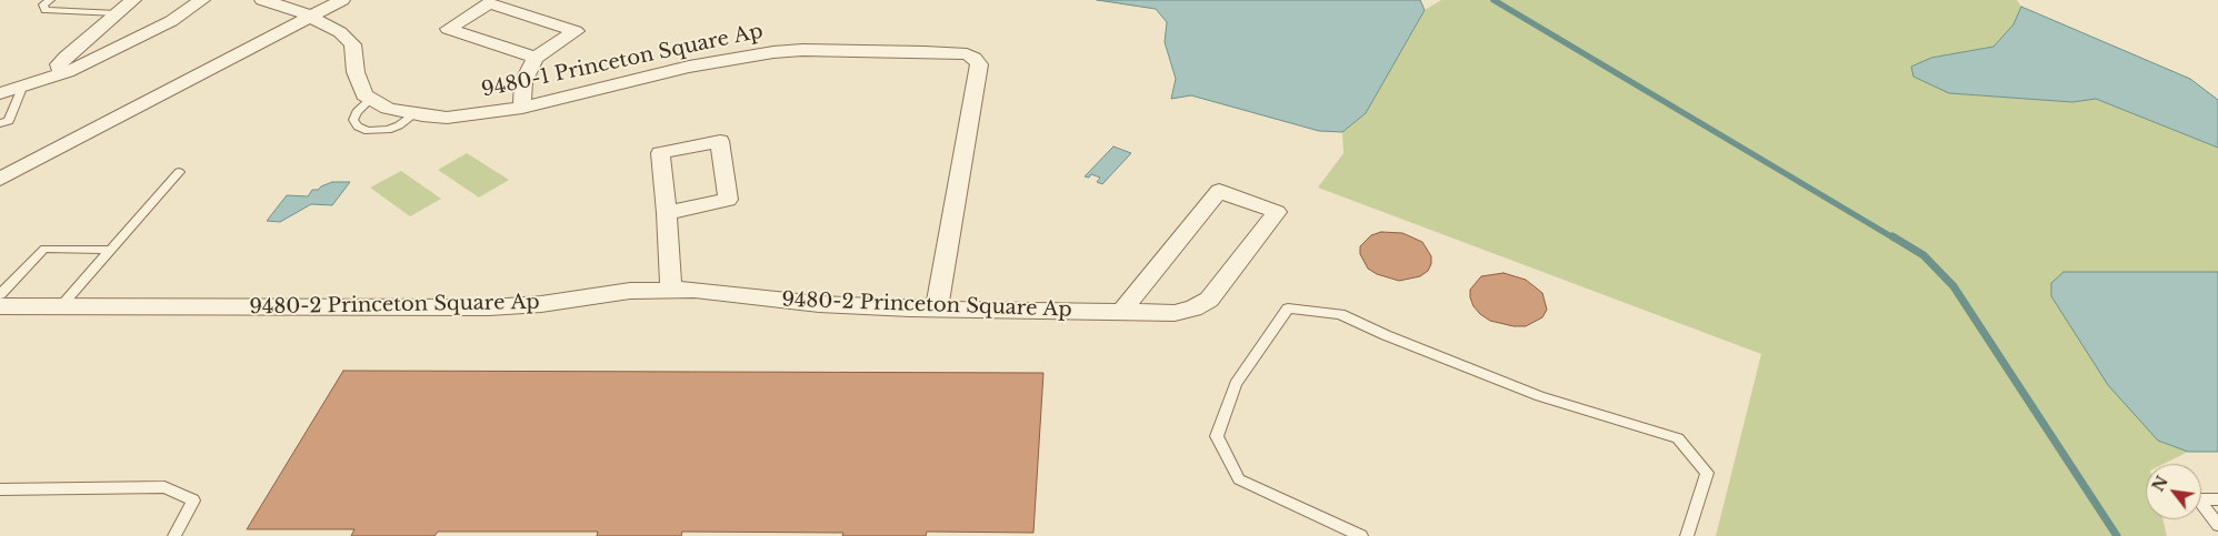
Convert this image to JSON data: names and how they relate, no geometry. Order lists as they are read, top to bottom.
{
  "streets": {
    "street": ["9480-1 Princeton Square Ap", "9480-2 Princeton Square Ap"]
  },
  "crossings": [
    ["9480-1 Princeton Square Ap", "9480-2 Princeton Square Ap"]
  ],
  "north": "top left"
}
